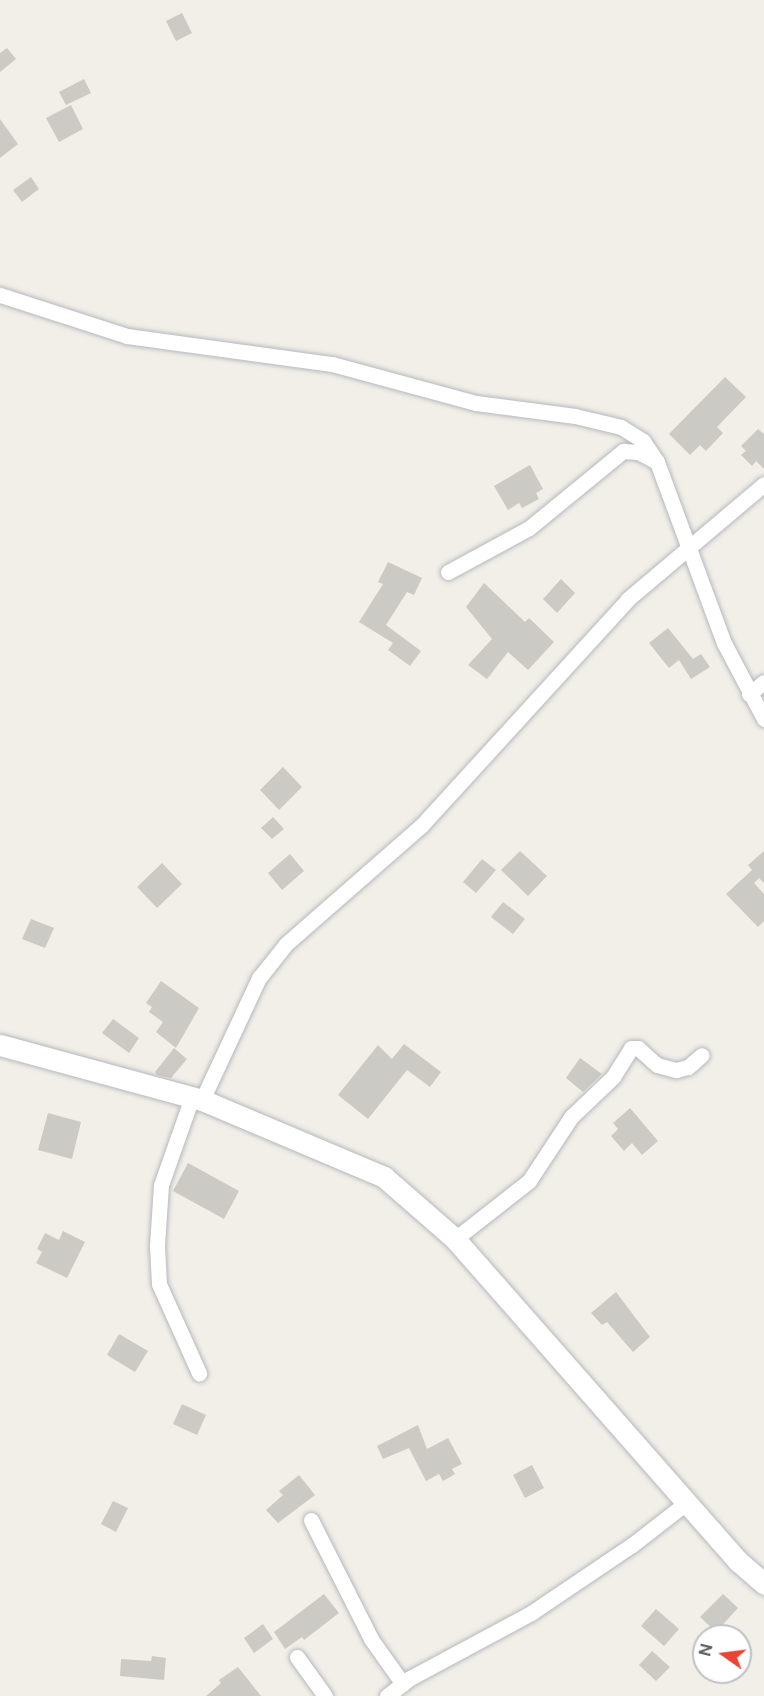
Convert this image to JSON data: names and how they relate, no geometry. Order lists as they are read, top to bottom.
{
  "north": "left"
}
